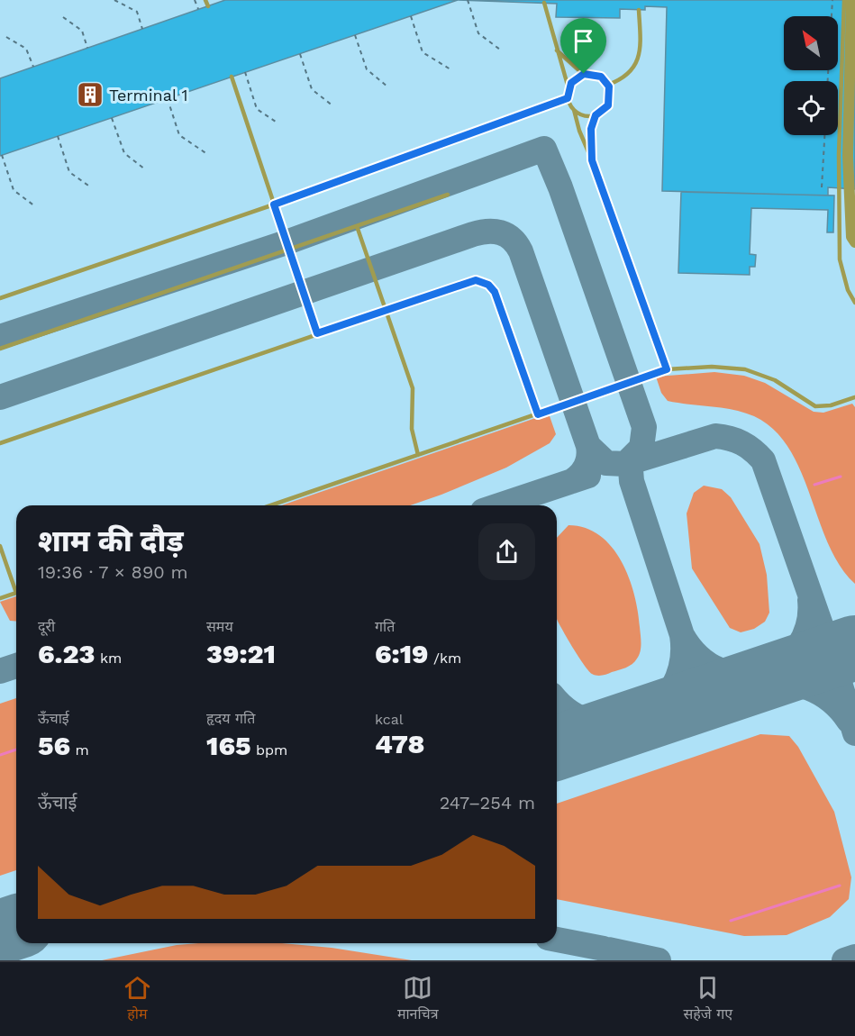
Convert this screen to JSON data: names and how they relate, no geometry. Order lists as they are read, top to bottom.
{
  "places": {
    "building": ["Terminal 1"]
  },
  "north": "top left",
  "page": {
    "heading": ["शाम की दौड़", "19:36 · 7 × 890 m"],
    "stats": [
      ["दूरी", "6.23 km"],
      ["समय", "39:21"],
      ["गति", "6:19 /km"],
      ["ऊँचाई", "56 m"],
      ["हृदय गति", "165 bpm"],
      ["kcal", "478"]
    ],
    "chart": ["ऊँचाई", "247–254 m"],
    "tabs": ["होम", "मानचित्र", "सहेजे गए"]
  }
}
